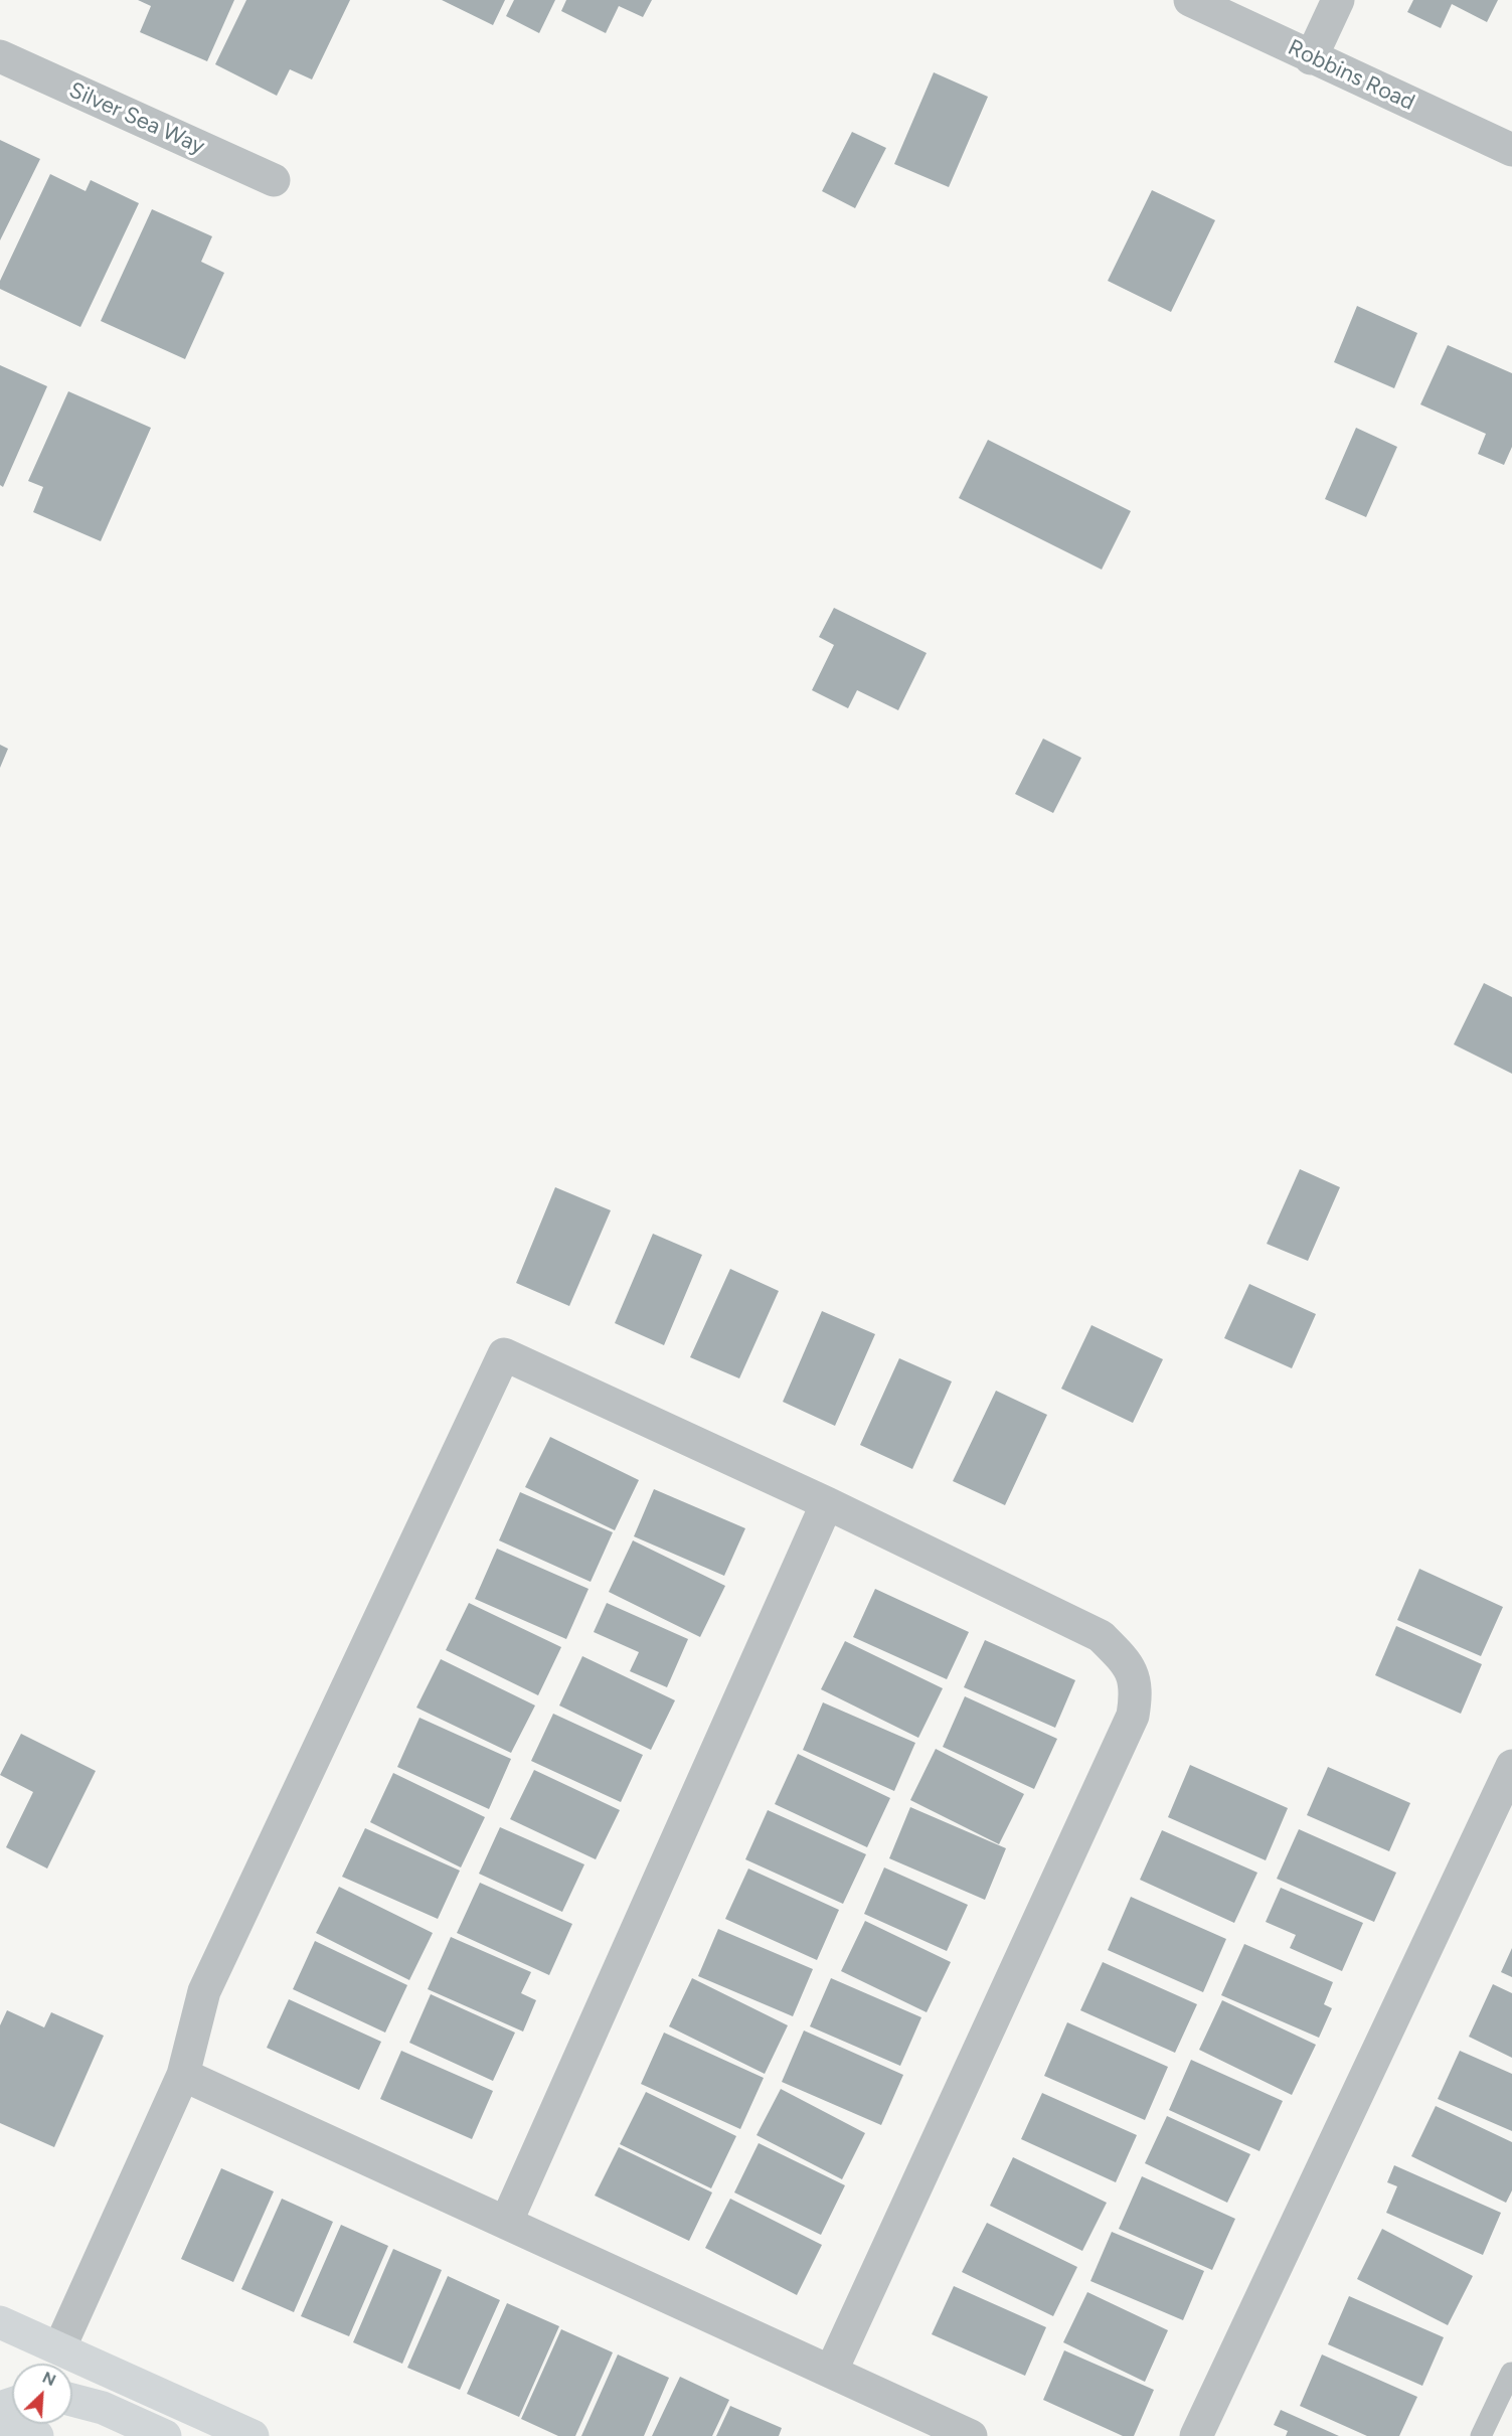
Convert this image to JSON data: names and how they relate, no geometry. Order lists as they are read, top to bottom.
{
  "streets": {
    "street": ["Robbins Road", "Silver Sea Way"]
  },
  "north": "top right"
}
